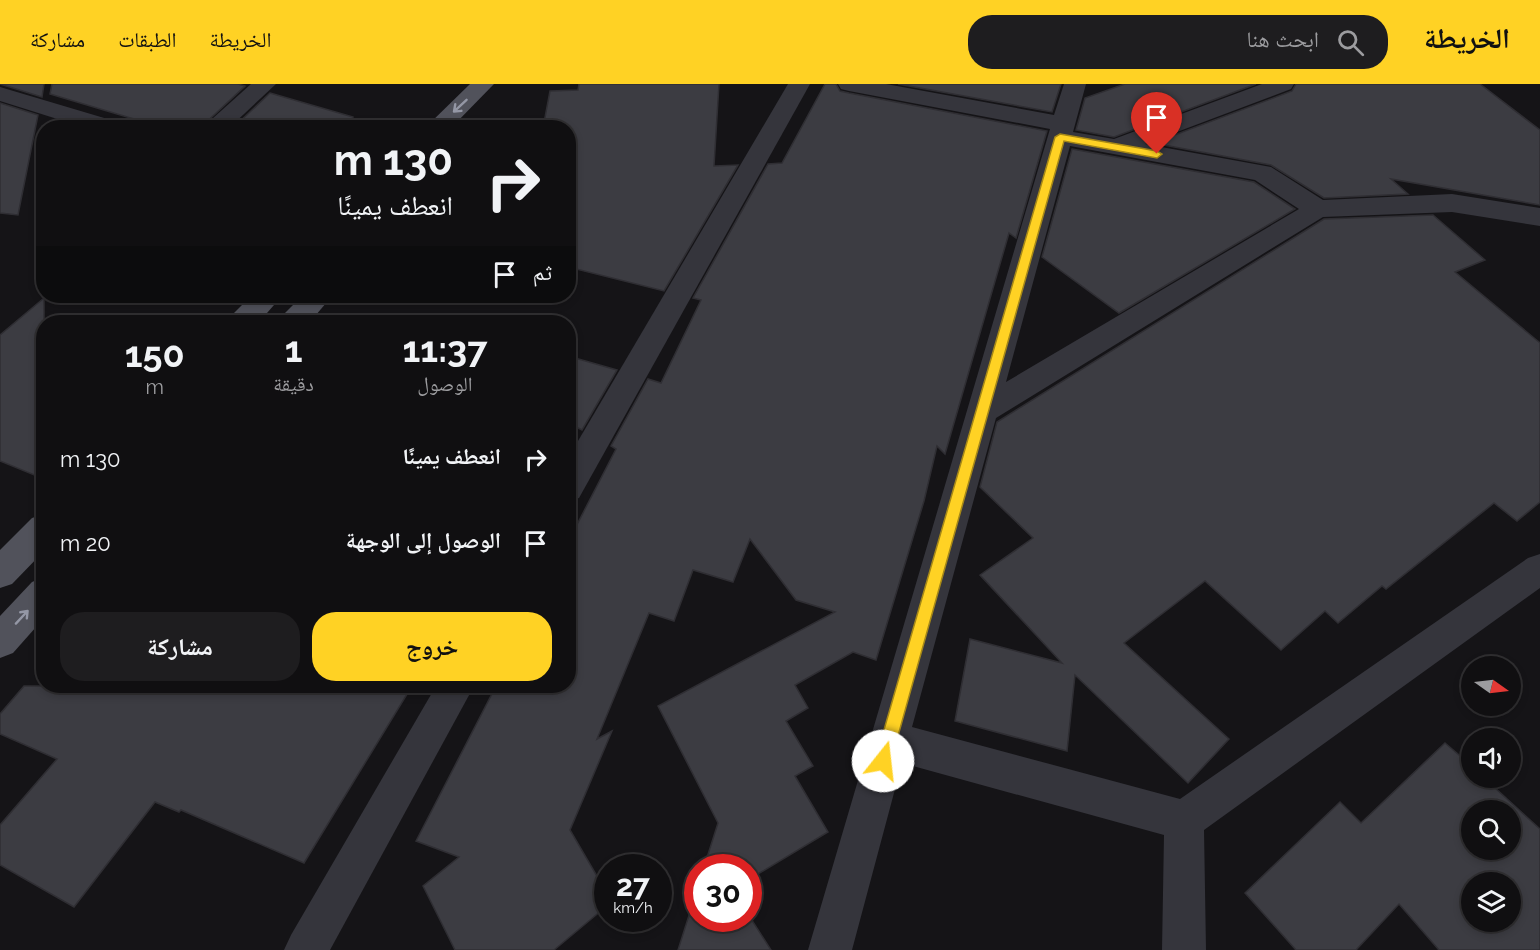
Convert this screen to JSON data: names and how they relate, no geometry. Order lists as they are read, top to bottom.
{
  "north": "right",
  "page": {
    "header": "الخريطة",
    "search": "ابحث هنا",
    "nav": ["الخريطة", "الطبقات", "مشاركة"],
    "turn": ["130 m", "انعطف يمينًا"],
    "then": "ثم",
    "eta": [
      "11:37",
      "الوصول",
      "1",
      "دقيقة",
      "150",
      "m"
    ],
    "list": [
      {
        "name": "انعطف يمينًا",
        "value": "130 m"
      },
      {
        "name": "الوصول إلى الوجهة",
        "value": "20 m"
      }
    ],
    "buttons": ["خروج", "مشاركة"],
    "speed": "27 km/h",
    "limit": "30"
  }
}
